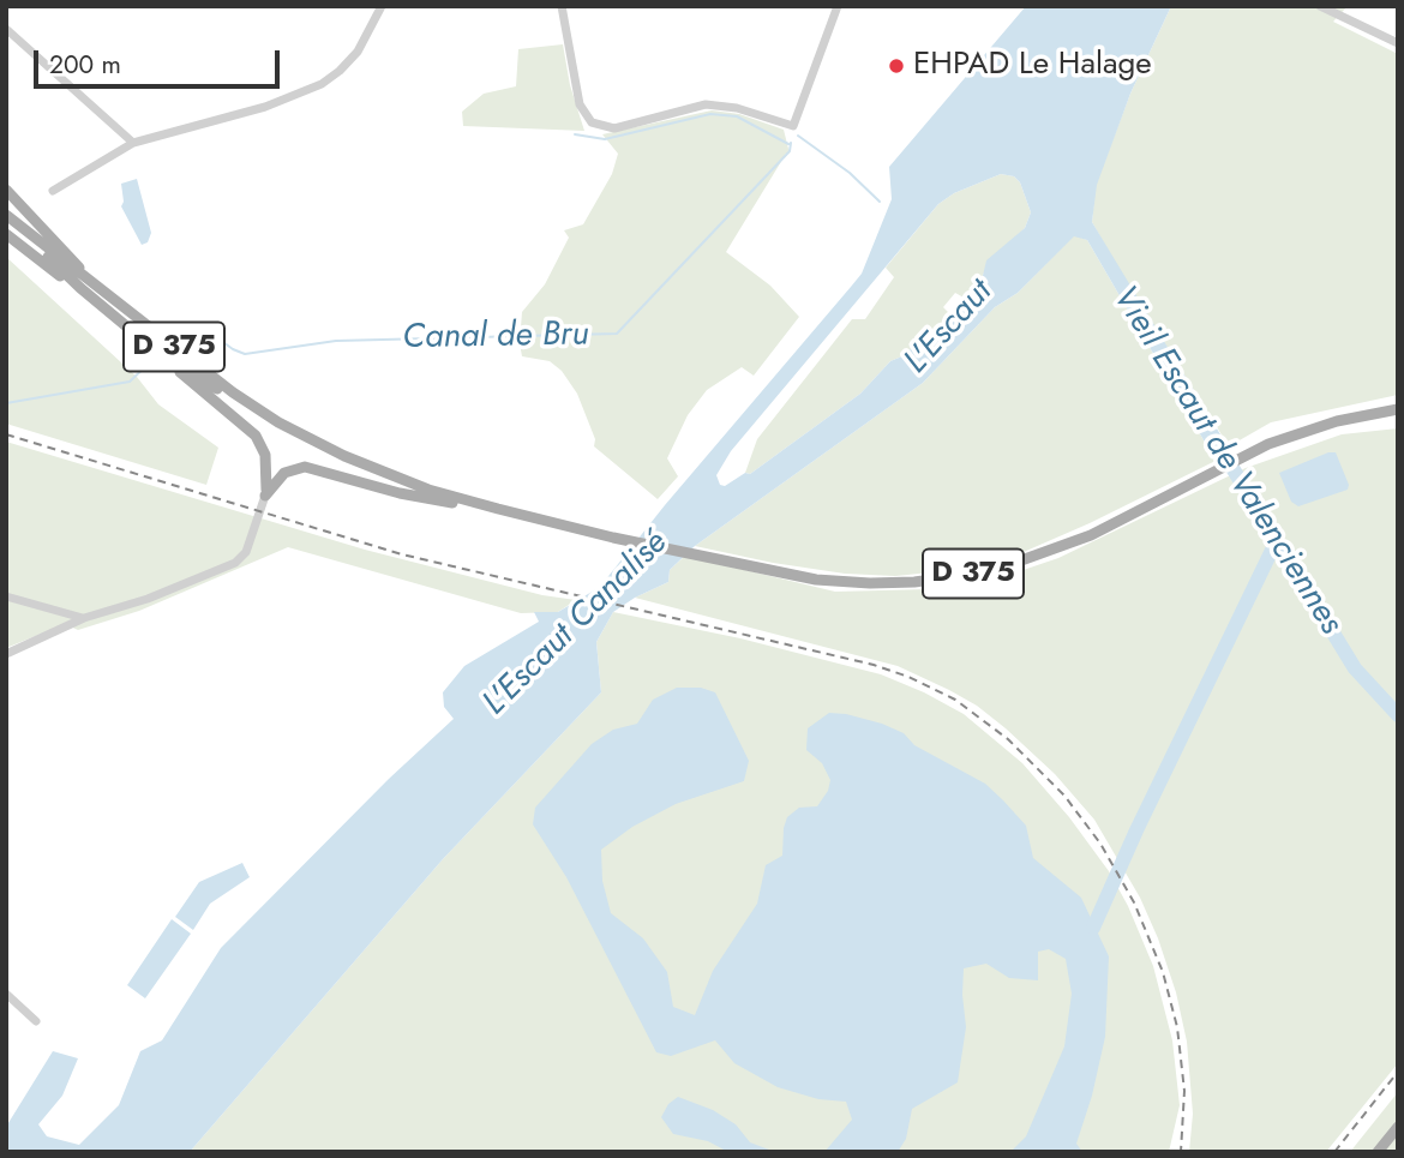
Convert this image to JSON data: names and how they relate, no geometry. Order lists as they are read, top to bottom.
{
  "streets": {
    "main road": ["D 375"]
  },
  "water": [
    "L'Escaut",
    "Canal de Bru",
    "Vieil Escaut de Valenciennes",
    "L'Escaut Canalisé"
  ],
  "places": ["EHPAD Le Halage"],
  "scale_bar": "200 m"
}
